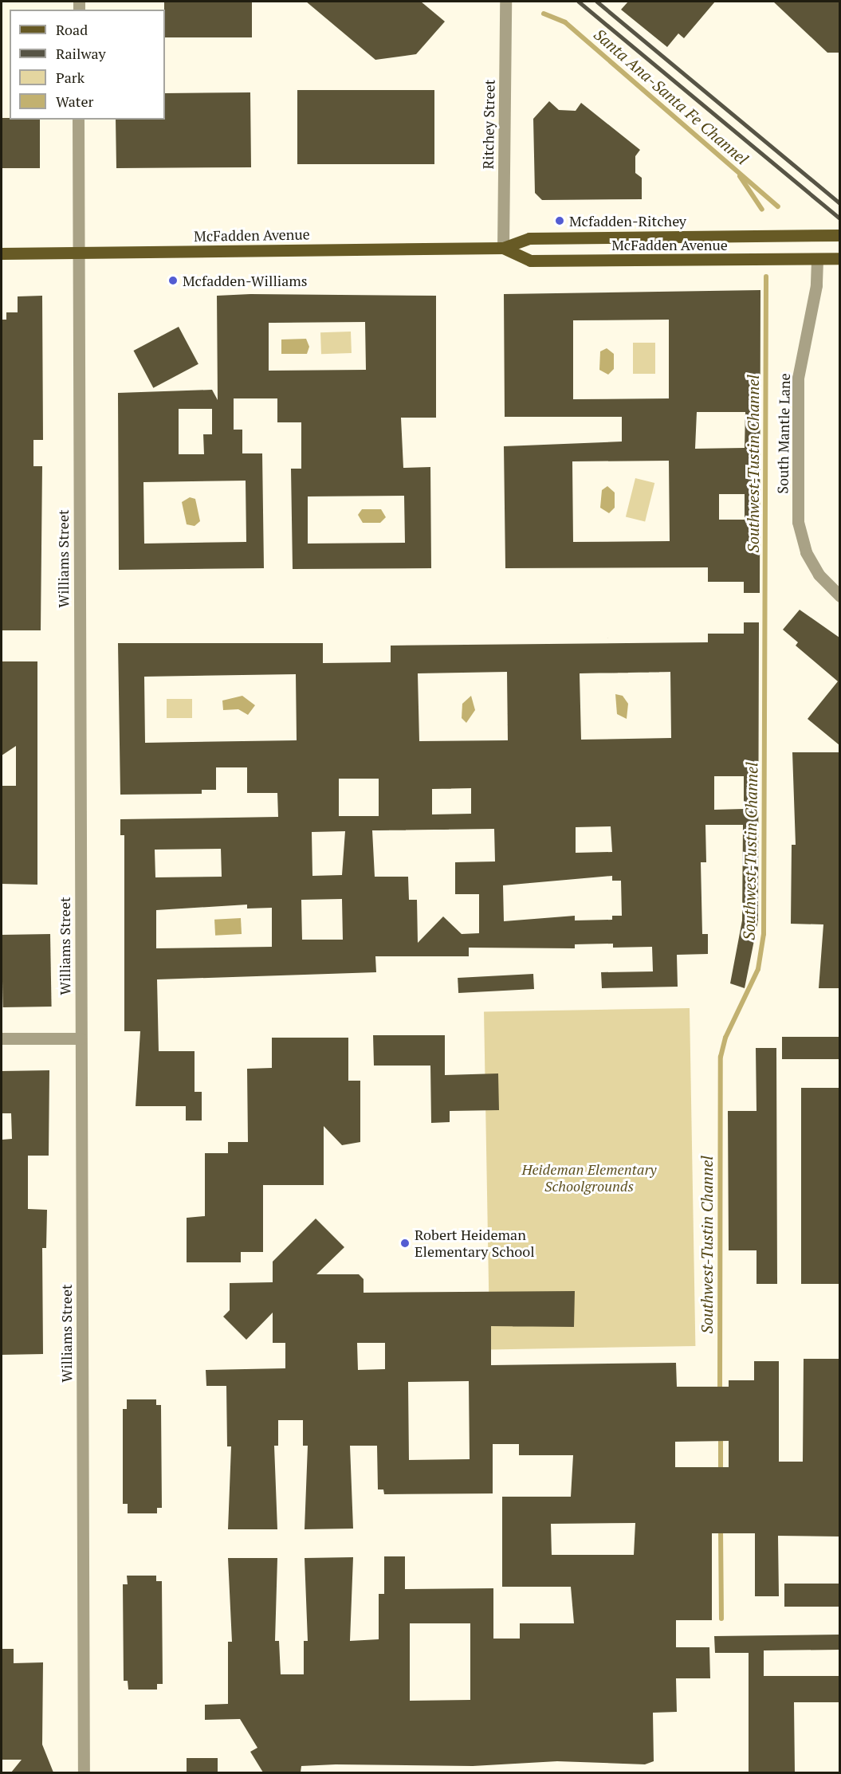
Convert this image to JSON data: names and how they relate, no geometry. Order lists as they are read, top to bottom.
{
  "streets": {
    "main road": ["McFadden Avenue"],
    "street": ["Ritchey Street", "South Mantle Lane", "Williams Street"]
  },
  "crossings": [
    ["Ritchey Street", "McFadden Avenue"],
    ["McFadden Avenue", "South Mantle Lane"],
    ["McFadden Avenue", "Williams Street"]
  ],
  "water": ["Santa Ana-Santa Fe Channel", "Southwest-Tustin Channel"],
  "parks": ["Heideman Elementary Schoolgrounds"],
  "places": ["Mcfadden-Ritchey", "Mcfadden-Williams", "Robert Heideman Elementary School"],
  "legend": [
    "Road",
    "Railway",
    "Park",
    "Water"
  ]
}
